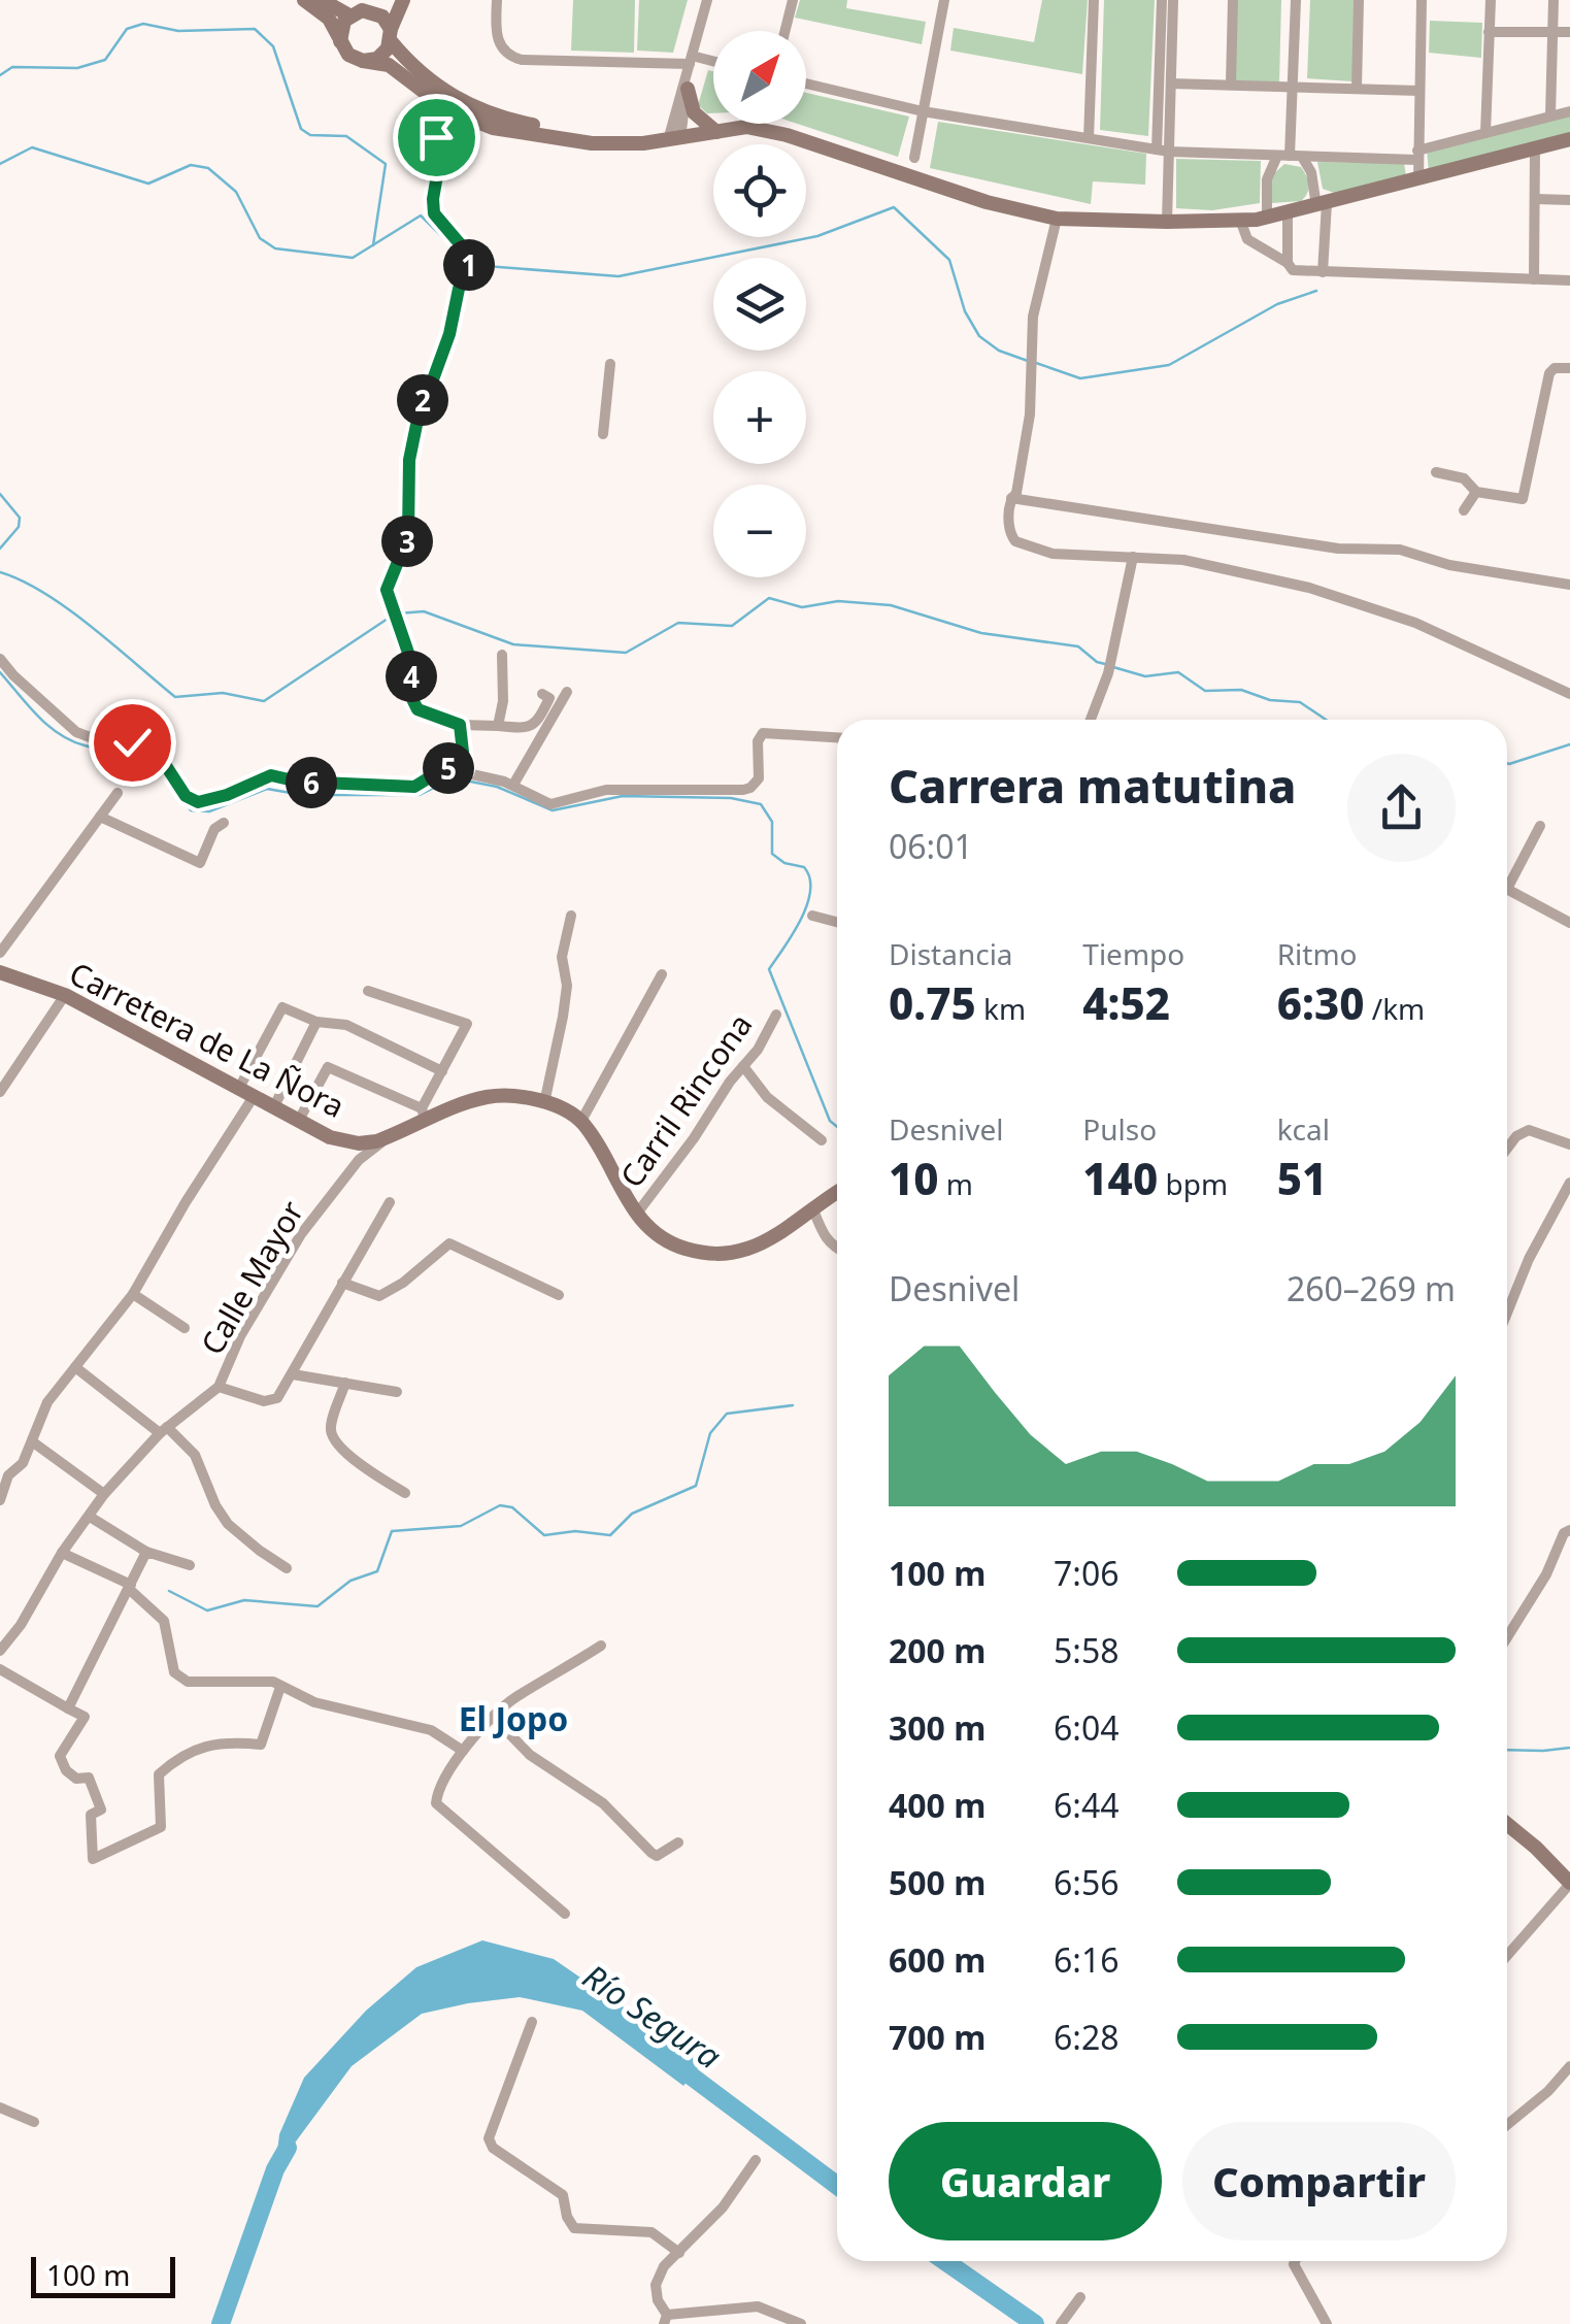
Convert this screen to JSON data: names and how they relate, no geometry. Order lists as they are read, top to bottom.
{
  "streets": {
    "main road": ["Carretera de La Ñora"],
    "street": ["Carril Rincona", "Calle Mayor"]
  },
  "crossings": [
    ["Carretera de La Ñora", "Calle Mayor"]
  ],
  "districts": ["El Jopo"],
  "water": ["Río Segura"],
  "scale_bar": "100 m",
  "north": "top right",
  "page": {
    "map_buttons": ["+", "−"],
    "pins": [
      "1",
      "2",
      "3",
      "4",
      "5",
      "6"
    ],
    "heading": ["Carrera matutina", "06:01"],
    "stats": [
      ["Distancia", "0.75 km"],
      ["Tiempo", "4:52"],
      ["Ritmo", "6:30 /km"],
      ["Desnivel", "10 m"],
      ["Pulso", "140 bpm"],
      ["kcal", "51"]
    ],
    "chart": ["Desnivel", "260–269 m"],
    "list": [
      {
        "name": "100 m",
        "note": "7:06"
      },
      {
        "name": "200 m",
        "note": "5:58"
      },
      {
        "name": "300 m",
        "note": "6:04"
      },
      {
        "name": "400 m",
        "note": "6:44"
      },
      {
        "name": "500 m",
        "note": "6:56"
      },
      {
        "name": "600 m",
        "note": "6:16"
      },
      {
        "name": "700 m",
        "note": "6:28"
      }
    ],
    "buttons": ["Guardar", "Compartir"],
    "scale": "100 m"
  }
}
